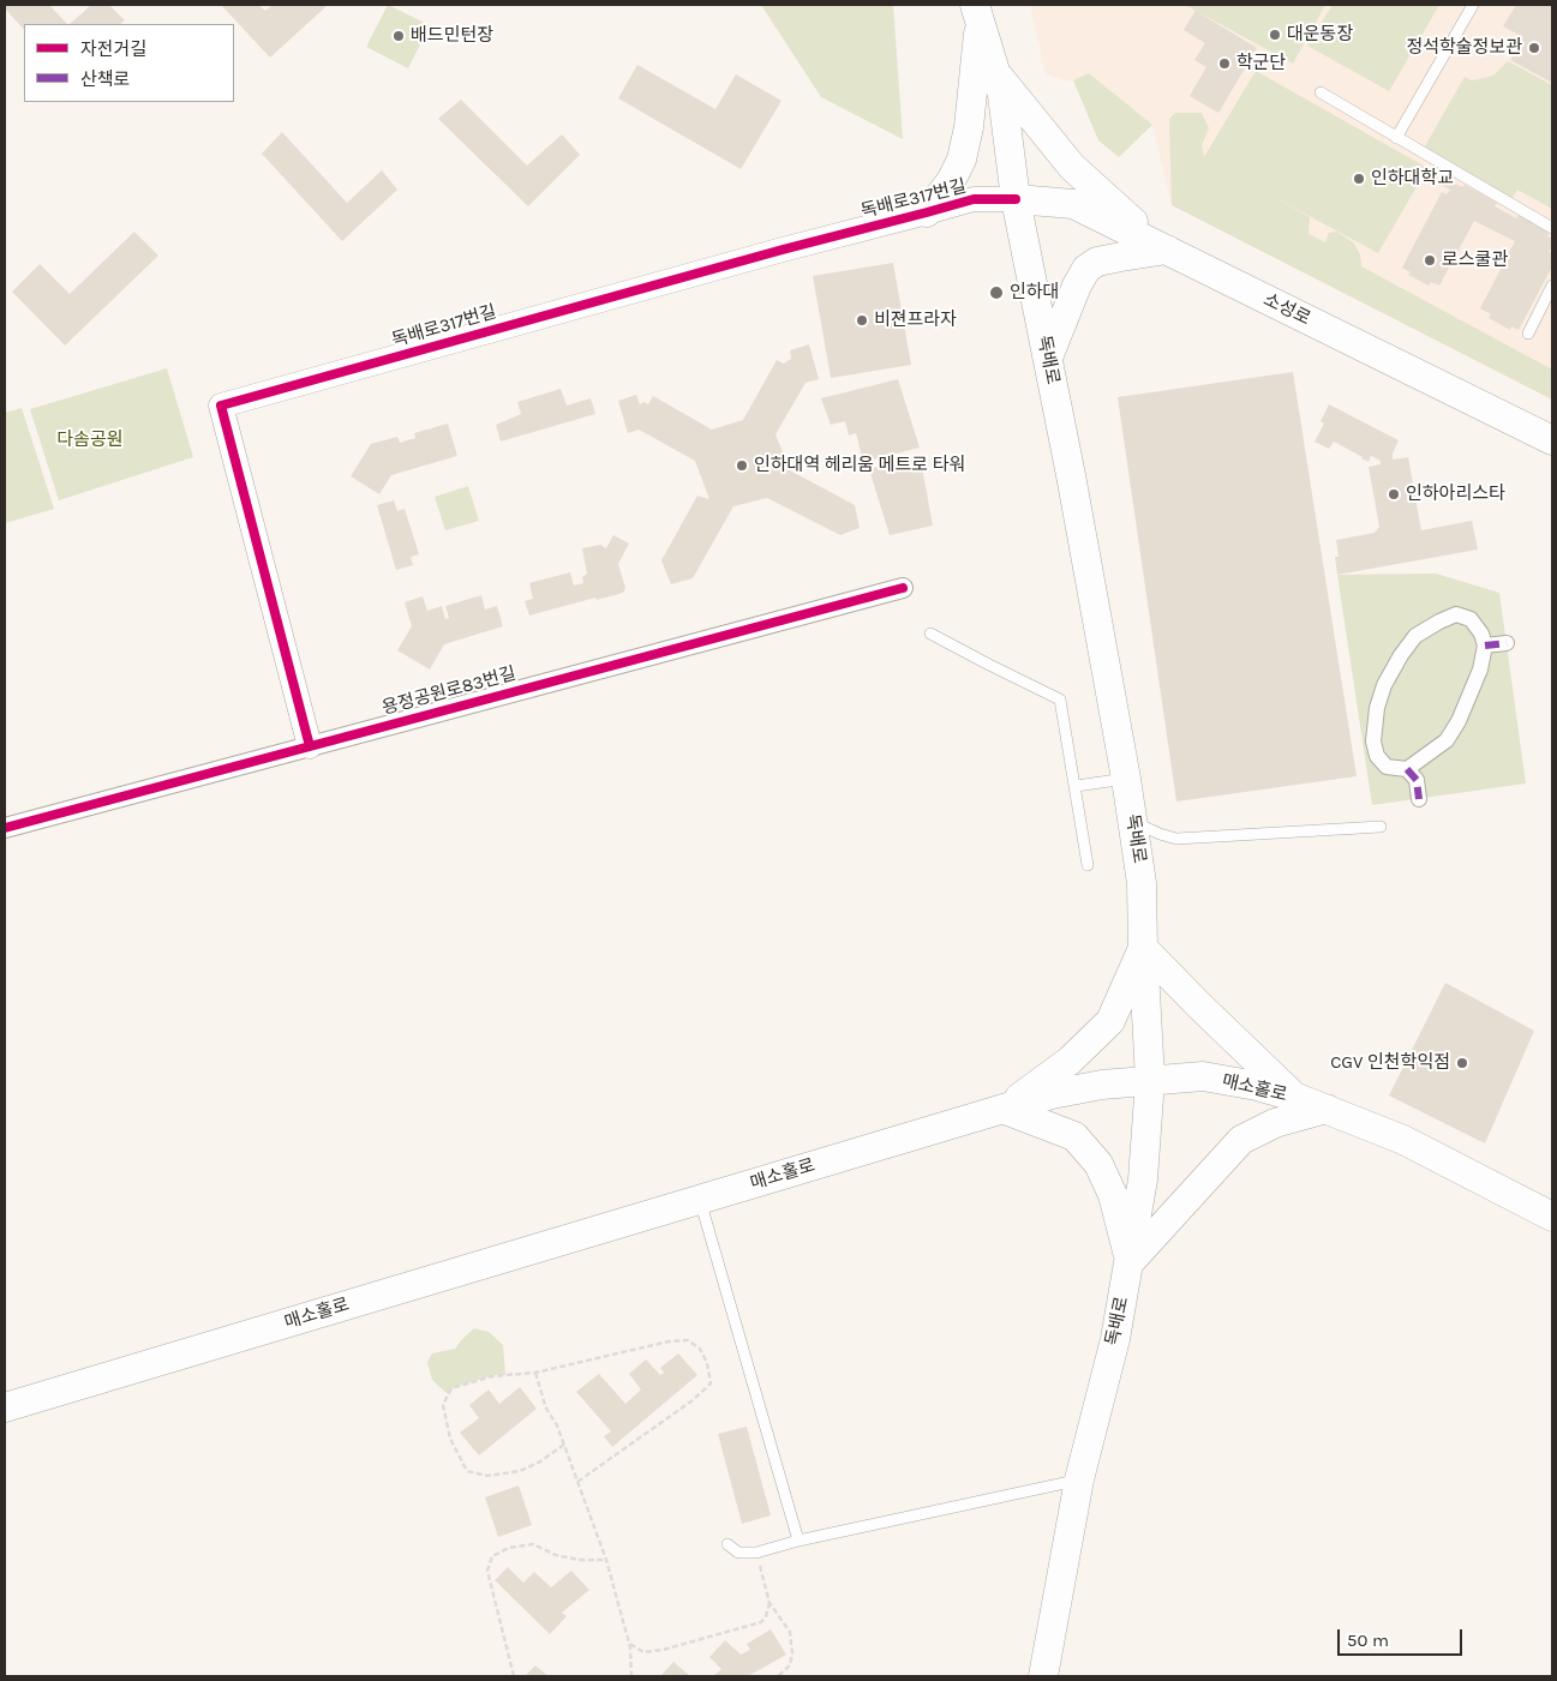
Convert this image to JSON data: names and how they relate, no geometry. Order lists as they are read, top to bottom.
{
  "streets": {
    "main road": ["소성로", "독배로", "매소홀로"],
    "street": ["독배로317번길", "용정공원로83번길"]
  },
  "crossings": [
    ["독배로317번길", "소성로"],
    ["독배로317번길", "독배로"],
    ["독배로317번길", "용정공원로83번길"],
    ["소성로", "독배로"],
    ["독배로", "매소홀로"]
  ],
  "parks": ["다솜공원"],
  "places": [
    "대운동장",
    "배드민턴장",
    "정석학술정보관",
    "학군단",
    "인하대학교",
    "로스쿨관",
    "인하대",
    "비젼프라자",
    "인하대역 헤리움 메트로 타워",
    "인하아리스타",
    "CGV 인천학익점"
  ],
  "legend": ["자전거길", "산책로"],
  "scale_bar": "50 m"
}
